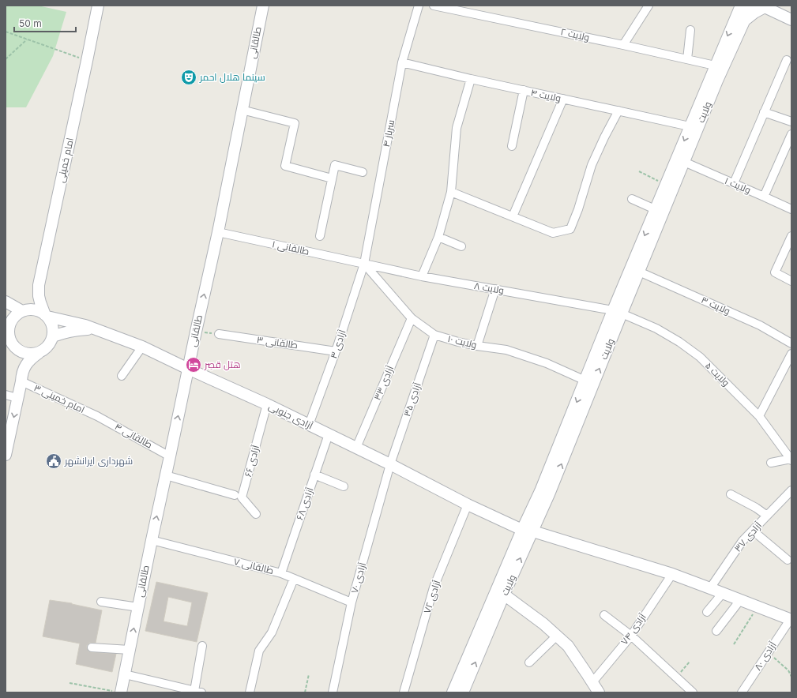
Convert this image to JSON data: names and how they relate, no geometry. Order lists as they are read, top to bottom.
{
  "streets": {
    "main road": [
      "طالقانی",
      "ولایت",
      "امام خمینی",
      "آزادی جنوبی"
    ],
    "street": [
      "ولایت ۲",
      "ولایت ۴",
      "سرباز ۴",
      "ولایت ۱",
      "طالقانی ۱",
      "ولایت ۸",
      "ولایت ۳",
      "ولایت ۱۰",
      "طالقانی ۳",
      "آزادی ۳",
      "ولایت ۵",
      "آزادی ۳۳",
      "امام خمینی ۳",
      "آزادی ۳۵",
      "طالقانی ۴",
      "آزادی ۶۶",
      "آزادی ۶۸",
      "آزادی ۳۷",
      "طالقانی ۷",
      "آزادی ۷۰",
      "آزادی ۷۲",
      "آزادی ۷۴",
      "آزادی ۸۰"
    ]
  },
  "crossings": [
    ["ولایت ۲", "ولایت"],
    ["طالقانی", "طالقانی ۱"],
    ["طالقانی", "آزادی جنوبی"],
    ["طالقانی", "طالقانی ۴"],
    ["طالقانی", "طالقانی ۷"],
    ["ولایت ۴", "ولایت"],
    ["ولایت ۴", "سرباز ۴"],
    ["ولایت", "ولایت ۱"],
    ["ولایت", "ولایت ۸"],
    ["ولایت", "ولایت ۳"],
    ["ولایت", "ولایت ۱۰"],
    ["ولایت", "ولایت ۵"],
    ["ولایت", "آزادی جنوبی"],
    ["سرباز ۴", "طالقانی ۱"],
    ["سرباز ۴", "ولایت ۸"],
    ["سرباز ۴", "ولایت ۱۰"],
    ["سرباز ۴", "آزادی ۳"],
    ["امام خمینی", "آزادی جنوبی"],
    ["طالقانی ۱", "ولایت ۸"],
    ["طالقانی ۱", "ولایت ۱۰"],
    ["طالقانی ۱", "آزادی ۳"],
    ["ولایت ۸", "ولایت ۱۰"],
    ["ولایت ۸", "آزادی ۳"],
    ["ولایت ۸", "ولایت ۵"],
    ["ولایت ۱۰", "آزادی ۳"],
    ["ولایت ۱۰", "آزادی ۳۳"],
    ["ولایت ۱۰", "آزادی ۳۵"],
    ["طالقانی ۳", "آزادی ۳"],
    ["آزادی ۳", "آزادی جنوبی"],
    ["آزادی ۳۳", "آزادی جنوبی"],
    ["امام خمینی ۳", "طالقانی ۴"],
    ["آزادی ۳۵", "آزادی جنوبی"],
    ["آزادی ۳۵", "آزادی ۷۰"],
    ["آزادی جنوبی", "آزادی ۶۶"],
    ["آزادی جنوبی", "آزادی ۶۸"],
    ["آزادی جنوبی", "آزادی ۳۷"],
    ["آزادی جنوبی", "آزادی ۷۰"],
    ["آزادی جنوبی", "آزادی ۷۲"],
    ["آزادی جنوبی", "آزادی ۷۴"],
    ["آزادی جنوبی", "آزادی ۸۰"],
    ["آزادی ۶۸", "طالقانی ۷"],
    ["طالقانی ۷", "آزادی ۷۰"]
  ],
  "one_way": ["طالقانی"],
  "places": {
    "theatre": ["سینما هلال احمر"],
    "hotel": ["هتل قصِر"],
    "public building": ["شهرداری ایرانشهر"]
  },
  "scale_bar": "50 m"
}
